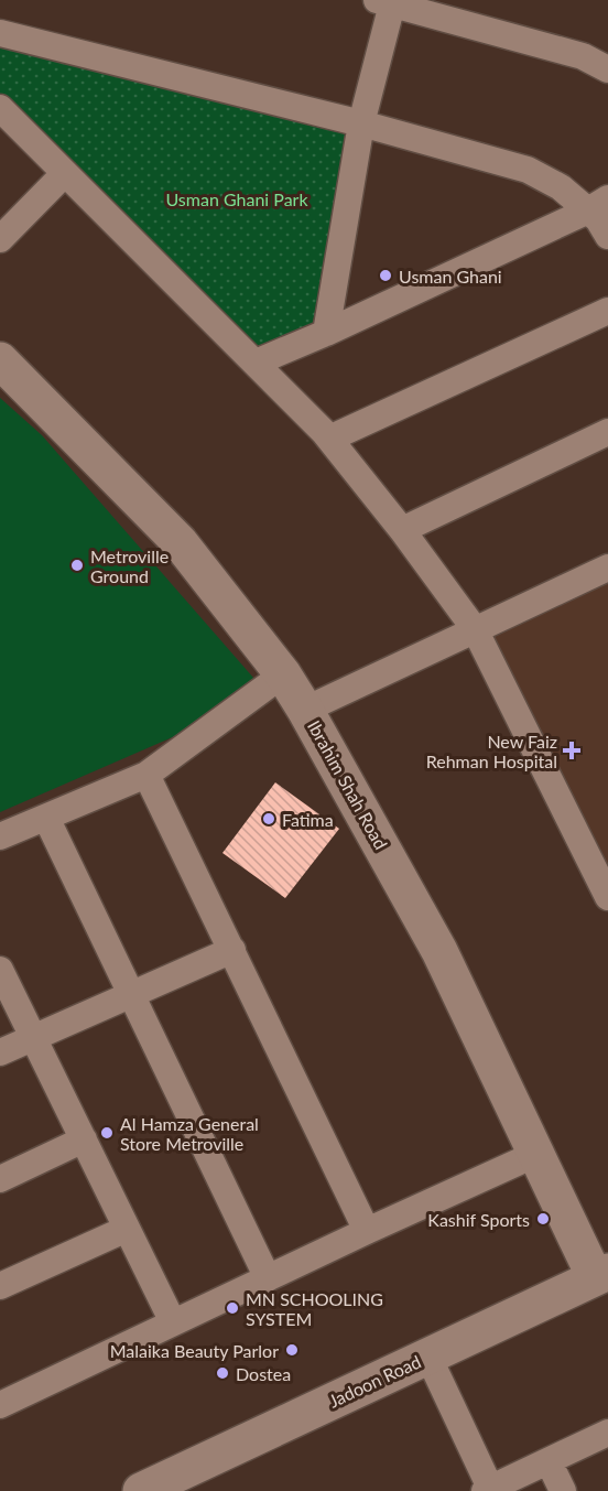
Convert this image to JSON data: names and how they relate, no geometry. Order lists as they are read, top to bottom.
{
  "streets": {
    "street": ["Ibrahim Shah Road", "Jadoon Road"]
  },
  "crossings": [
    ["Ibrahim Shah Road", "Jadoon Road"]
  ],
  "parks": ["Usman Ghani Park"],
  "places": {
    "other": [
      "Usman Ghani",
      "Metroville Ground",
      "Fatima",
      "Al Hamza General Store Metroville",
      "Kashif Sports",
      "MN SCHOOLING SYSTEM",
      "Malaika Beauty Parlor",
      "Dostea"
    ],
    "health": ["New Faiz Rehman Hospital"]
  }
}
